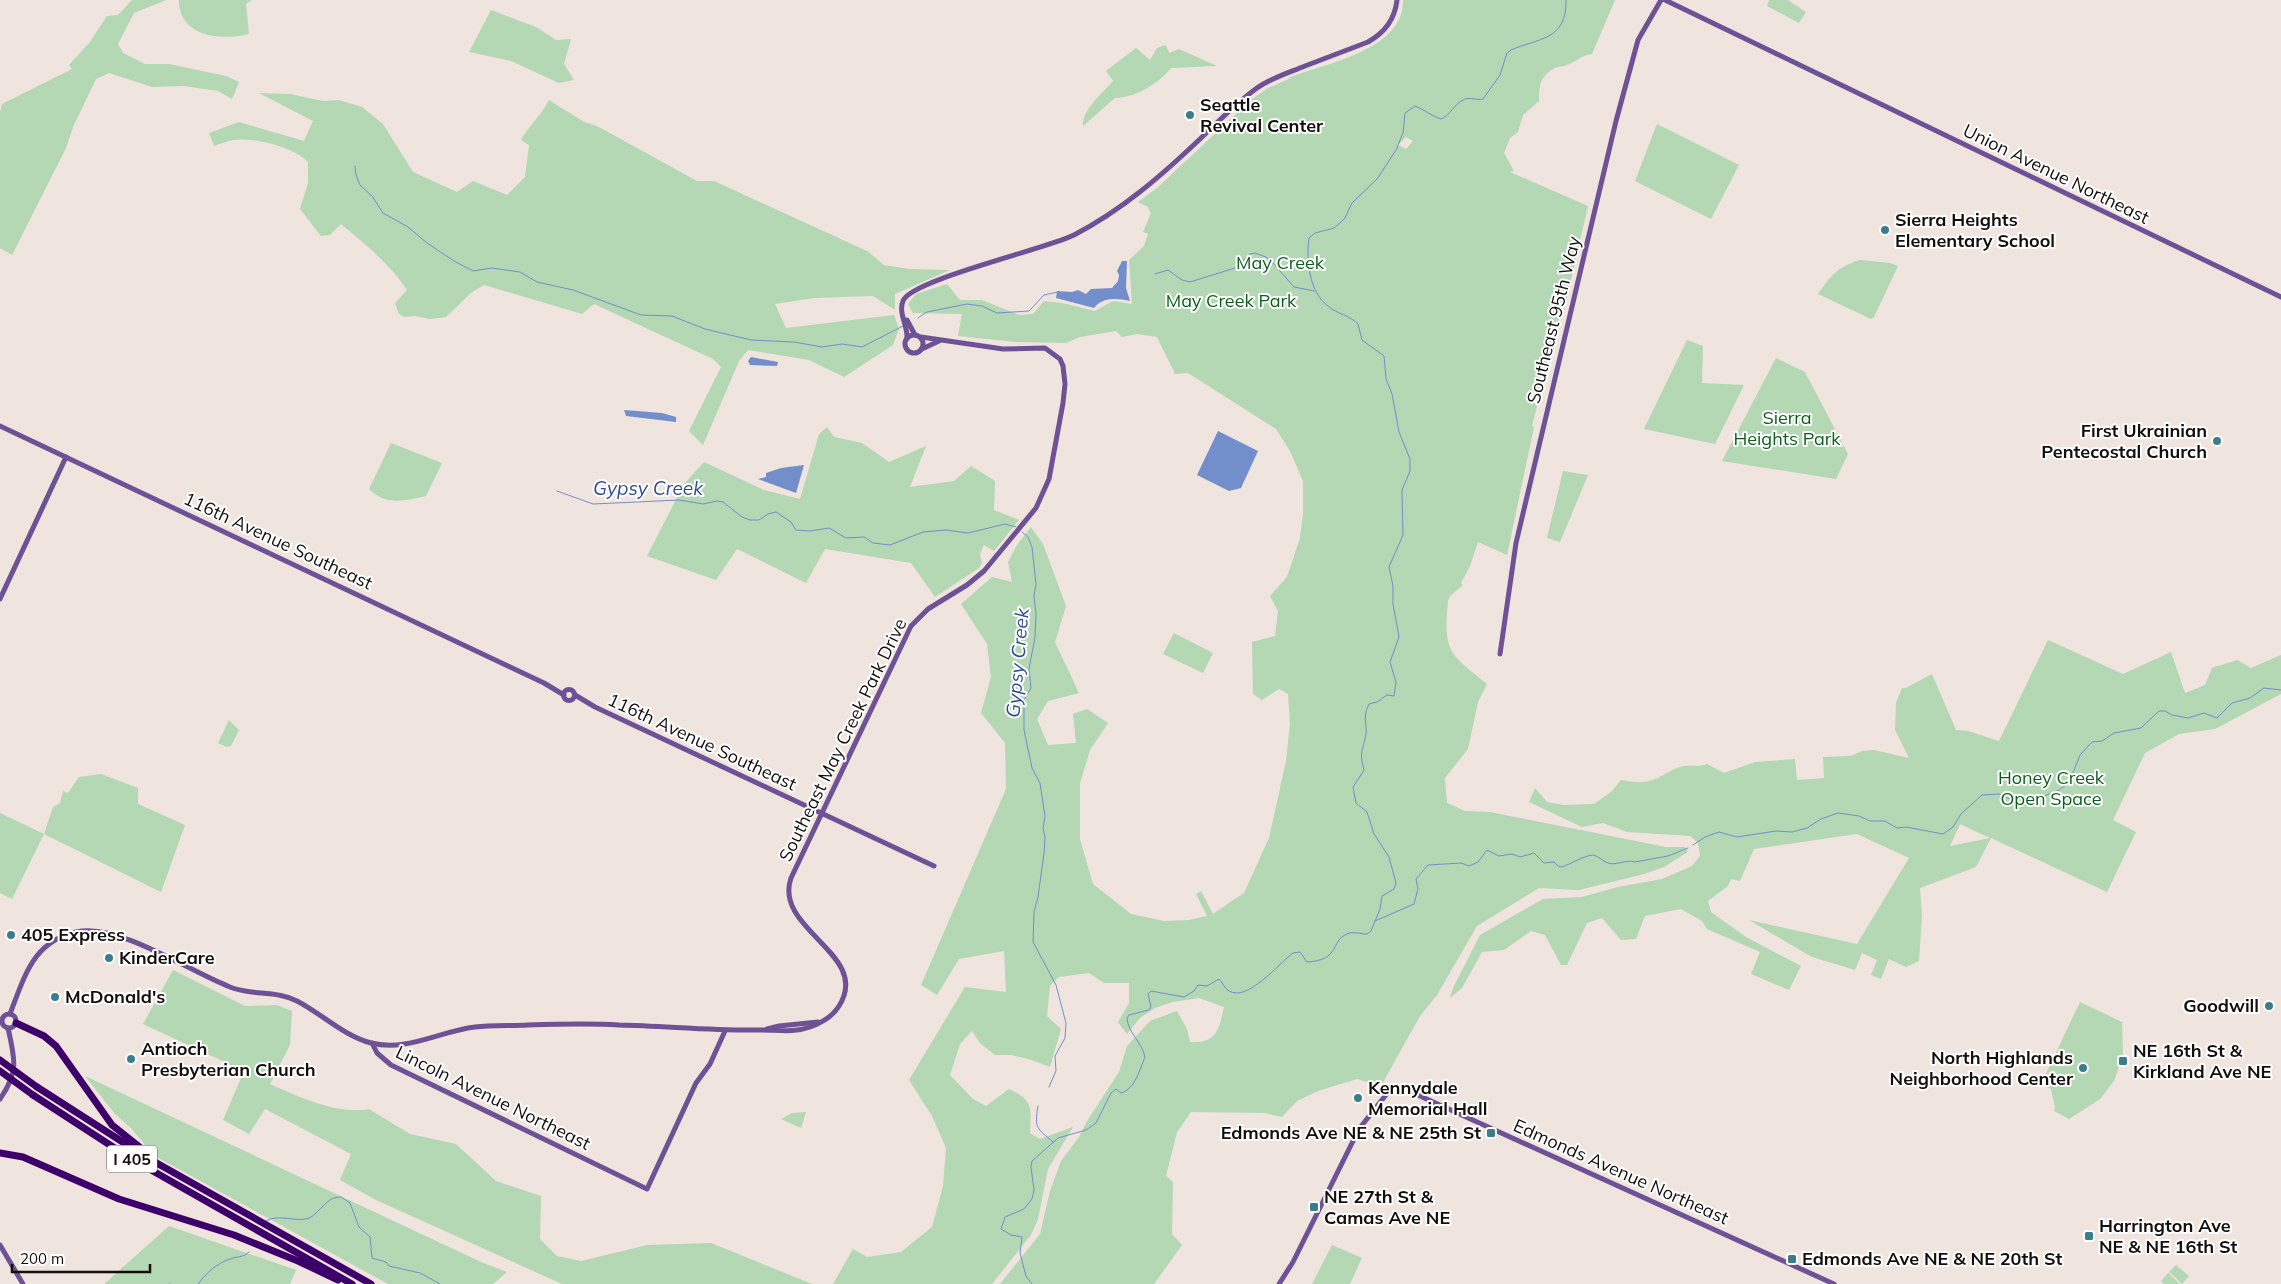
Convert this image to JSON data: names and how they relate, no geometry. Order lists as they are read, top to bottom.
{
  "streets": {
    "highway": ["I 405"],
    "street": [
      "Union Avenue Northeast",
      "Southeast 95th Way",
      "116th Avenue Southeast",
      "Southeast May Creek Park Drive",
      "Lincoln Avenue Northeast",
      "Edmonds Avenue Northeast"
    ]
  },
  "crossings": [
    ["116th Avenue Southeast", "Southeast May Creek Park Drive"],
    ["Southeast May Creek Park Drive", "Lincoln Avenue Northeast"]
  ],
  "water": ["Gypsy Creek"],
  "parks": [
    "May Creek",
    "May Creek Park",
    "Sierra Heights Park",
    "Honey Creek Open Space"
  ],
  "places": {
    "other": [
      "Seattle Revival Center",
      "Sierra Heights Elementary School",
      "First Ukrainian Pentecostal Church",
      "405 Express",
      "KinderCare",
      "McDonald's",
      "Goodwill",
      "Antioch Presbyterian Church",
      "North Highlands Neighborhood Center",
      "Kennydale Memorial Hall"
    ],
    "transit": [
      "NE 16th St & Kirkland Ave NE",
      "Edmonds Ave NE & NE 25th St",
      "NE 27th St & Camas Ave NE",
      "Harrington Ave NE & NE 16th St",
      "Edmonds Ave NE & NE 20th St"
    ]
  },
  "scale_bar": "200 m"
}
